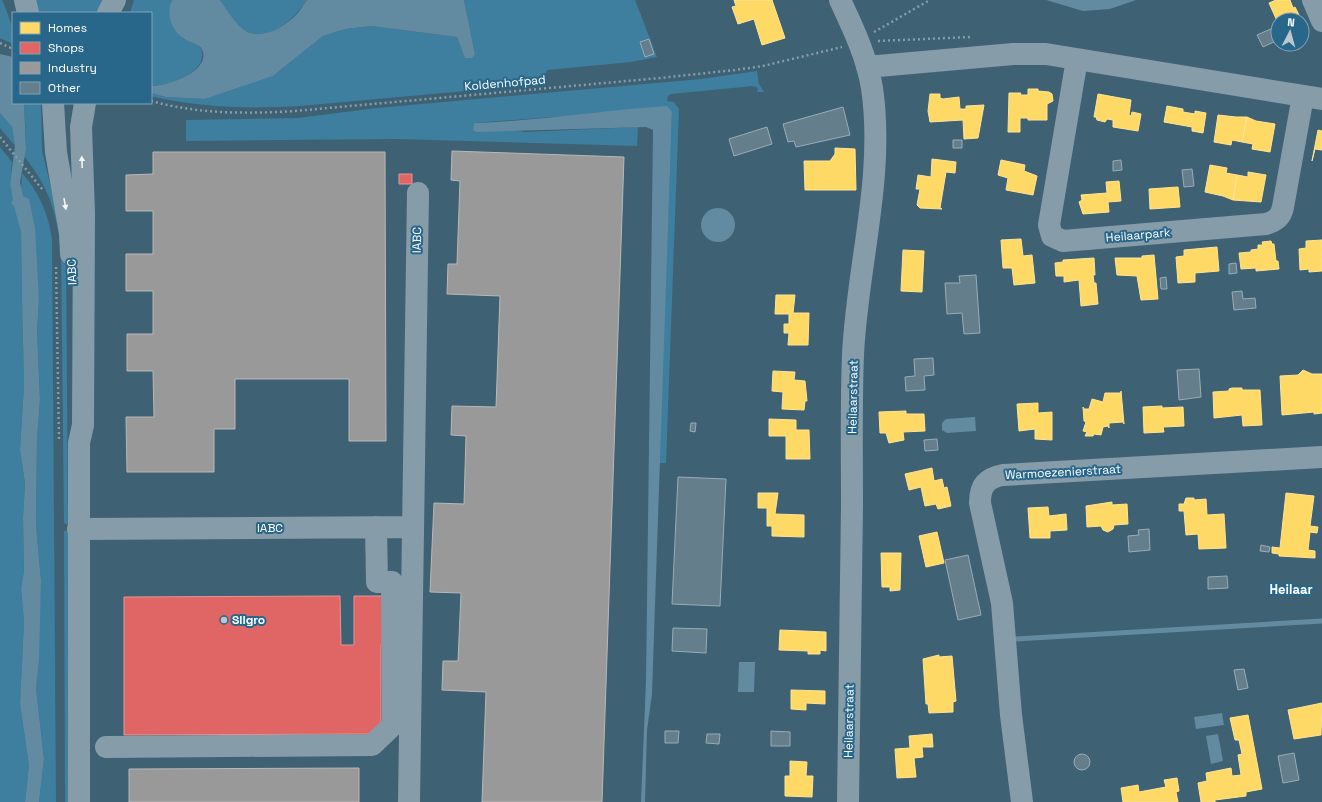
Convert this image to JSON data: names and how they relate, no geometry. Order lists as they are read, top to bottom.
{
  "streets": {
    "street": [
      "Heilaarpark",
      "IABC",
      "Heilaarstraat",
      "Warmoezenierstraat"
    ],
    "path": ["Koldenhofpad"]
  },
  "crossings": [
    ["Koldenhofpad", "Heilaarstraat"],
    ["Heilaarpark", "Heilaarstraat"]
  ],
  "districts": ["Heilaar"],
  "places": ["Sligro"],
  "legend": [
    "Homes",
    "Shops",
    "Industry",
    "Other"
  ],
  "north": "top"
}
